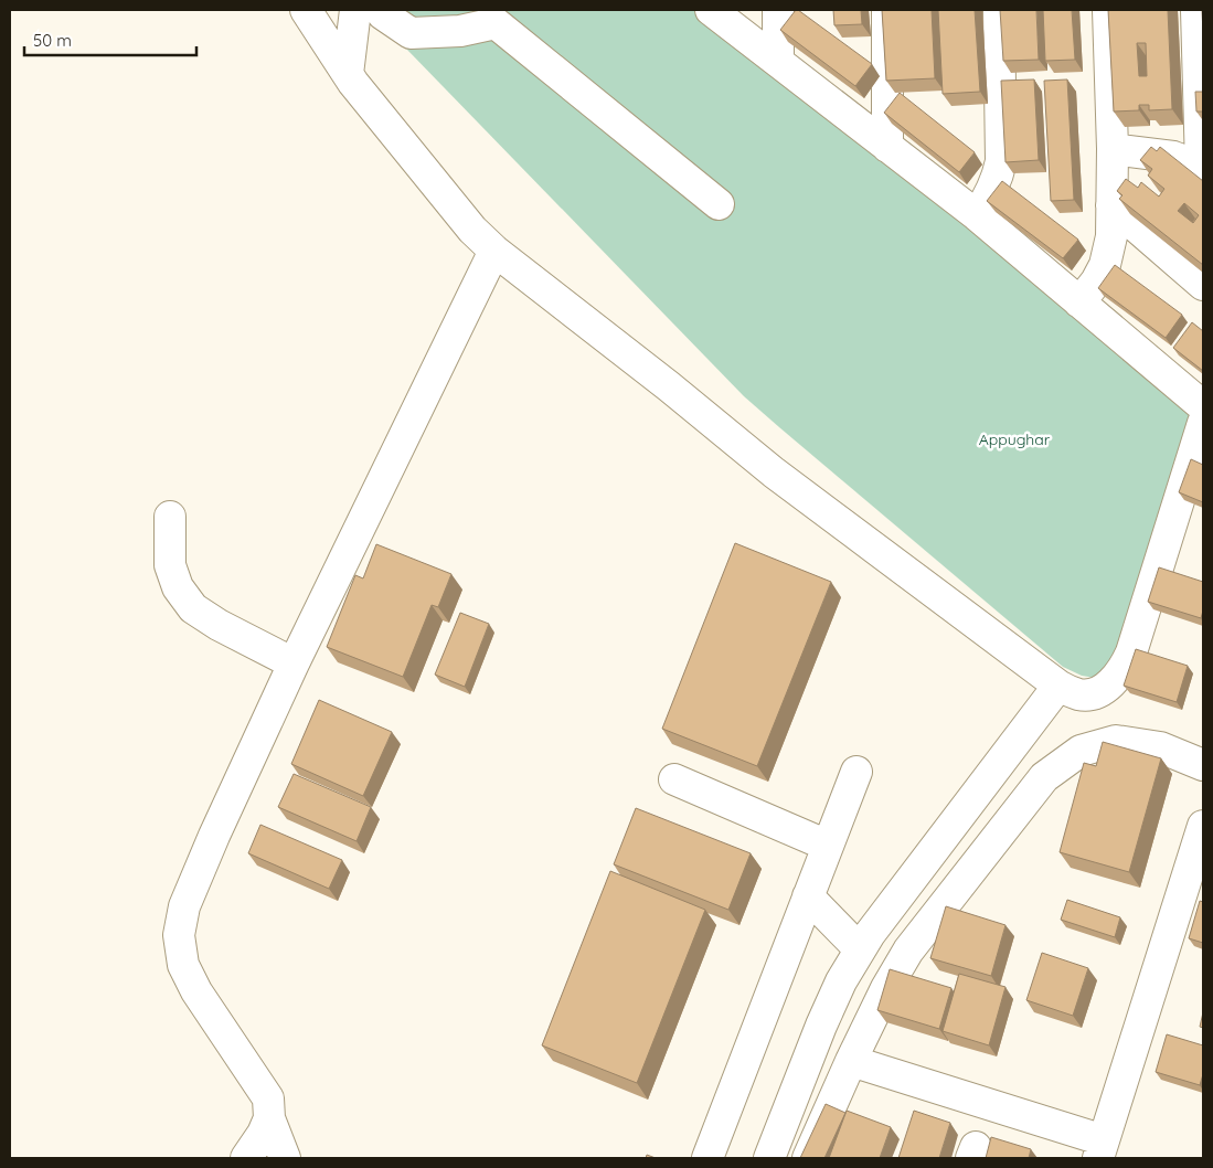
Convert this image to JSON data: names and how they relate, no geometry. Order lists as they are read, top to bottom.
{
  "parks": ["Appughar"],
  "scale_bar": "50 m"
}
